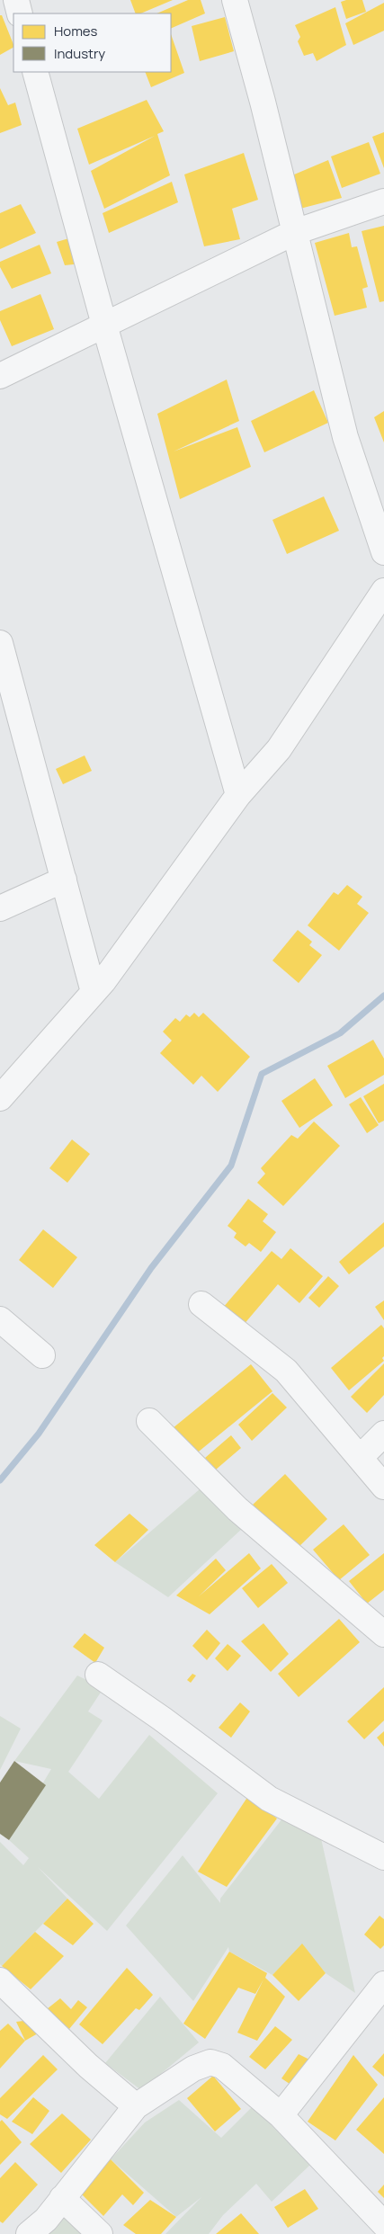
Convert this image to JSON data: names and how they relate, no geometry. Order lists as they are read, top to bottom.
{
  "legend": ["Homes", "Industry"]
}
